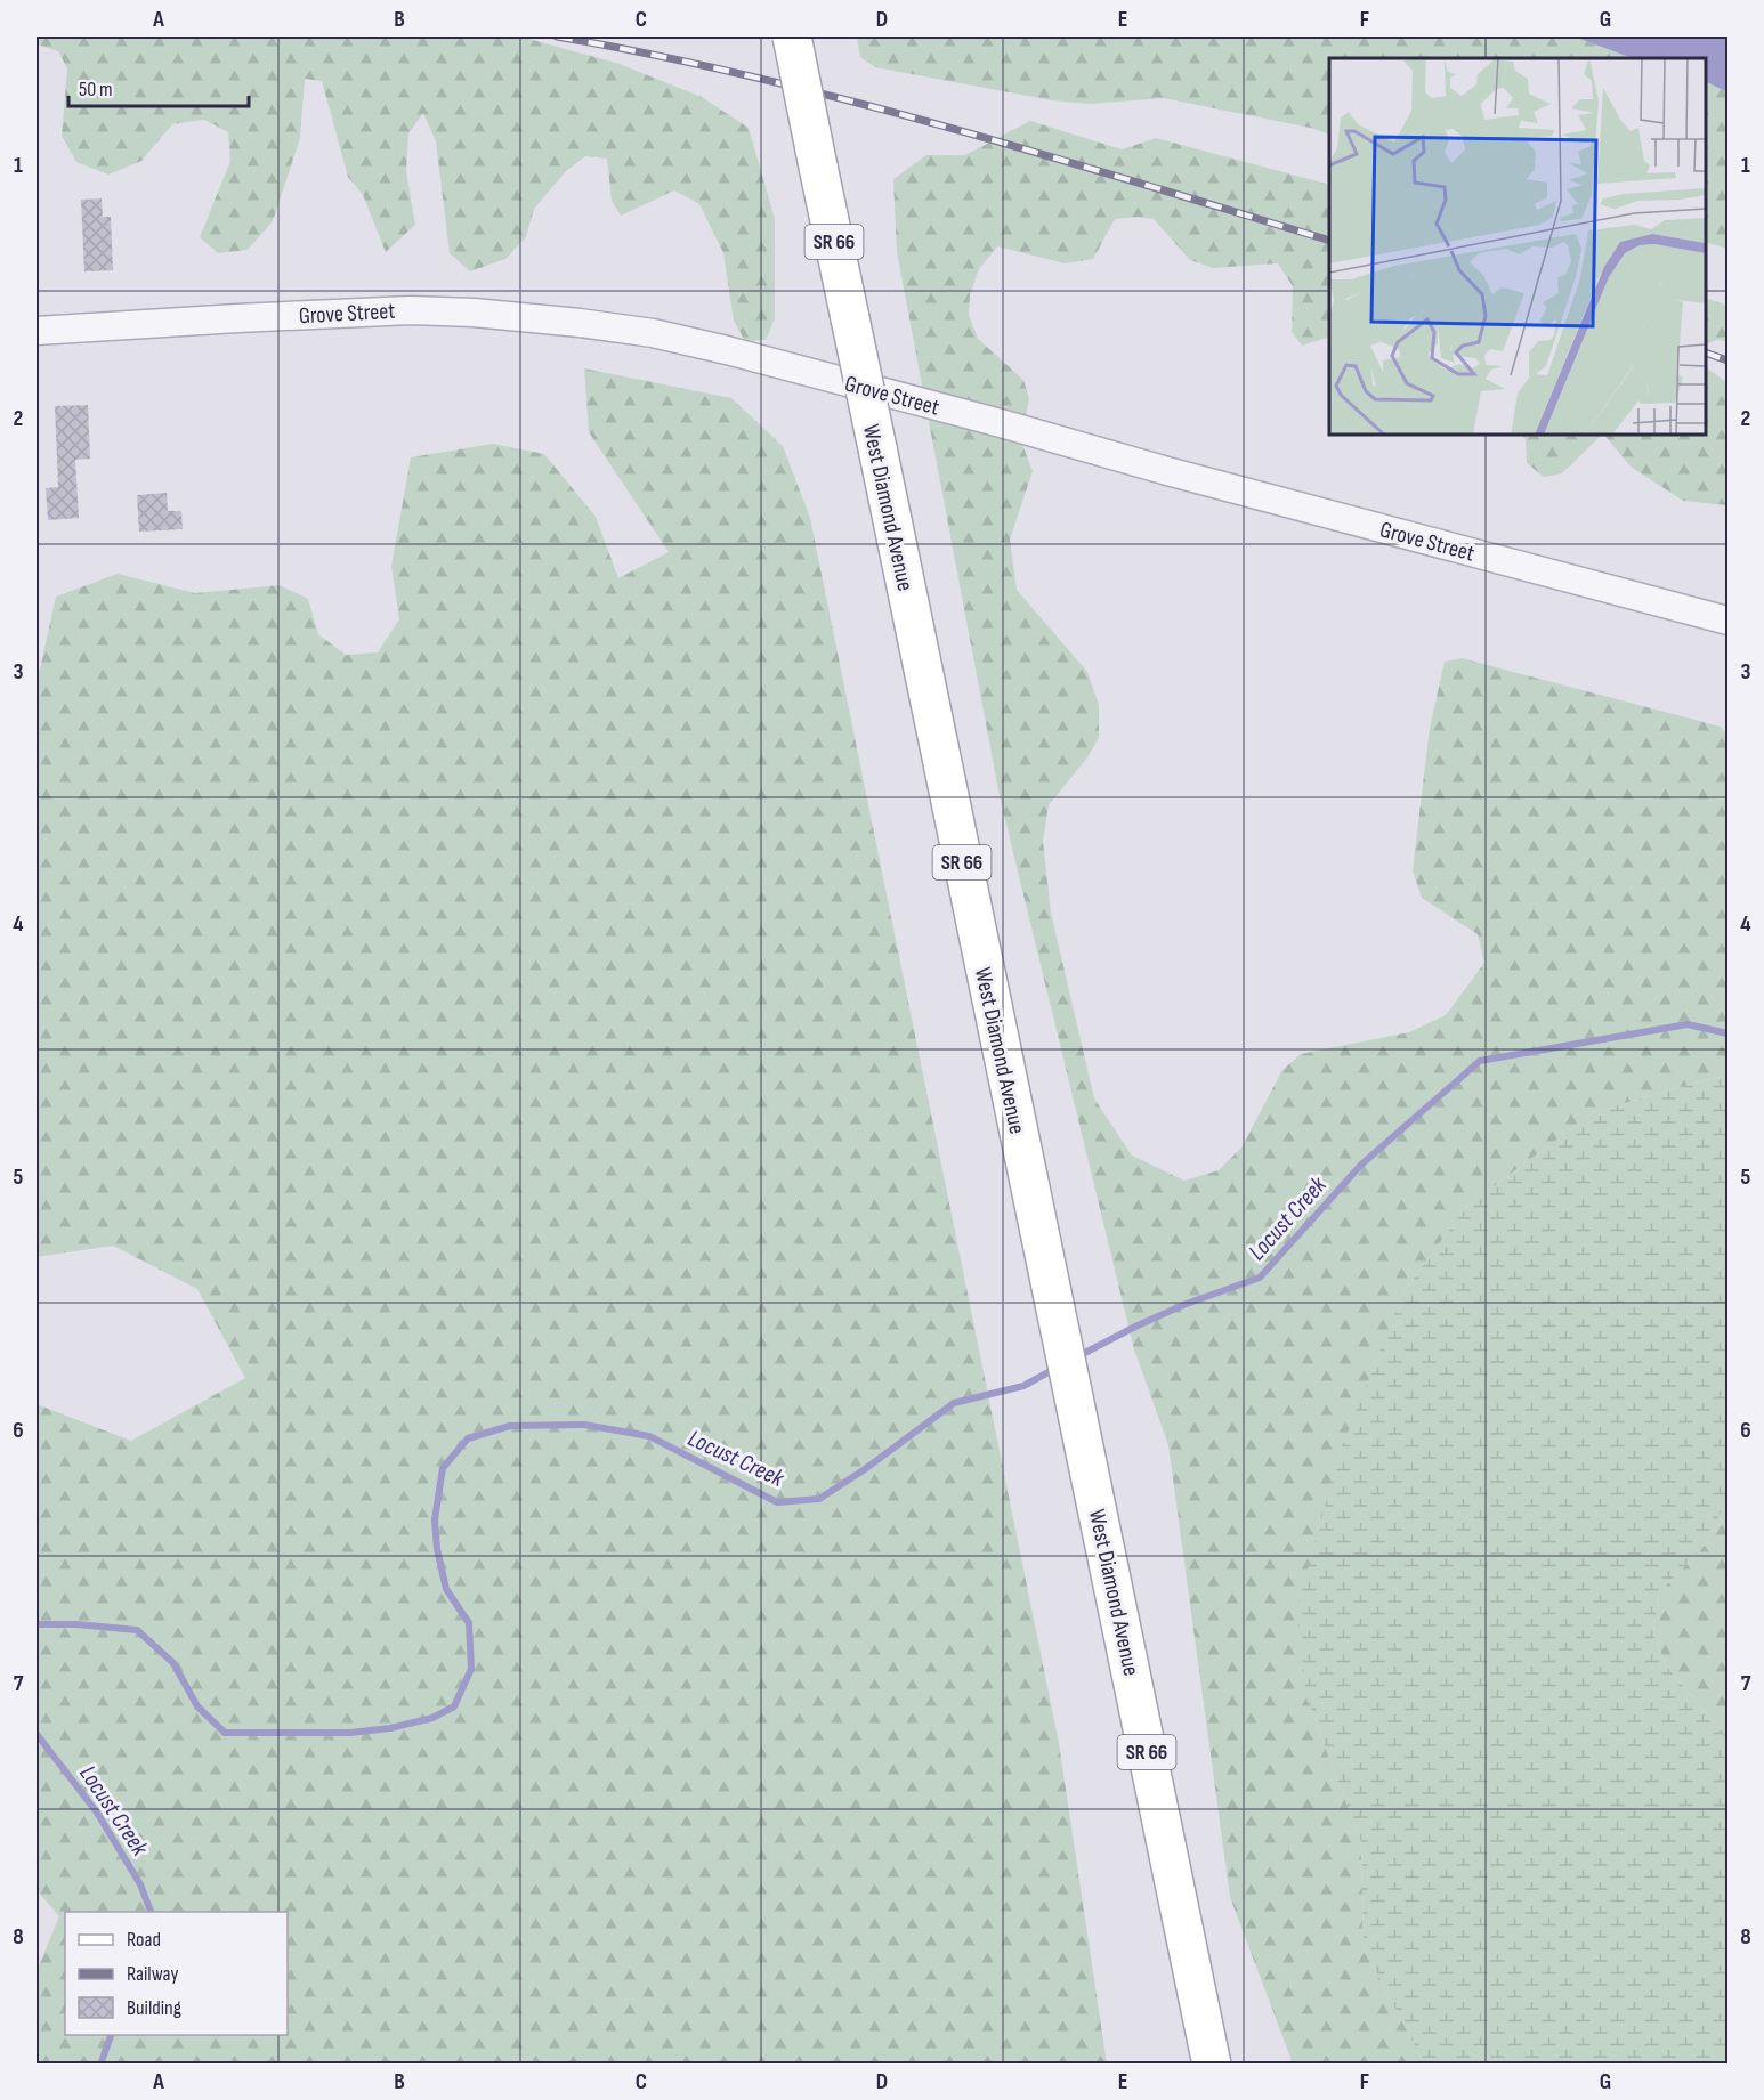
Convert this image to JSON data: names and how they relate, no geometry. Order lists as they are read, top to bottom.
{
  "streets": {
    "main road": ["SR 66", "West Diamond Avenue"],
    "street": ["Grove Street"]
  },
  "water": ["Locust Creek"],
  "legend": ["Road", "Railway", "Building"],
  "scale_bar": "50 m",
  "grid": {
    "columns": [
      "A",
      "B",
      "C",
      "D",
      "E",
      "F",
      "G"
    ],
    "rows": [
      "1",
      "2",
      "3",
      "4",
      "5",
      "6",
      "7",
      "8"
    ]
  }
}
